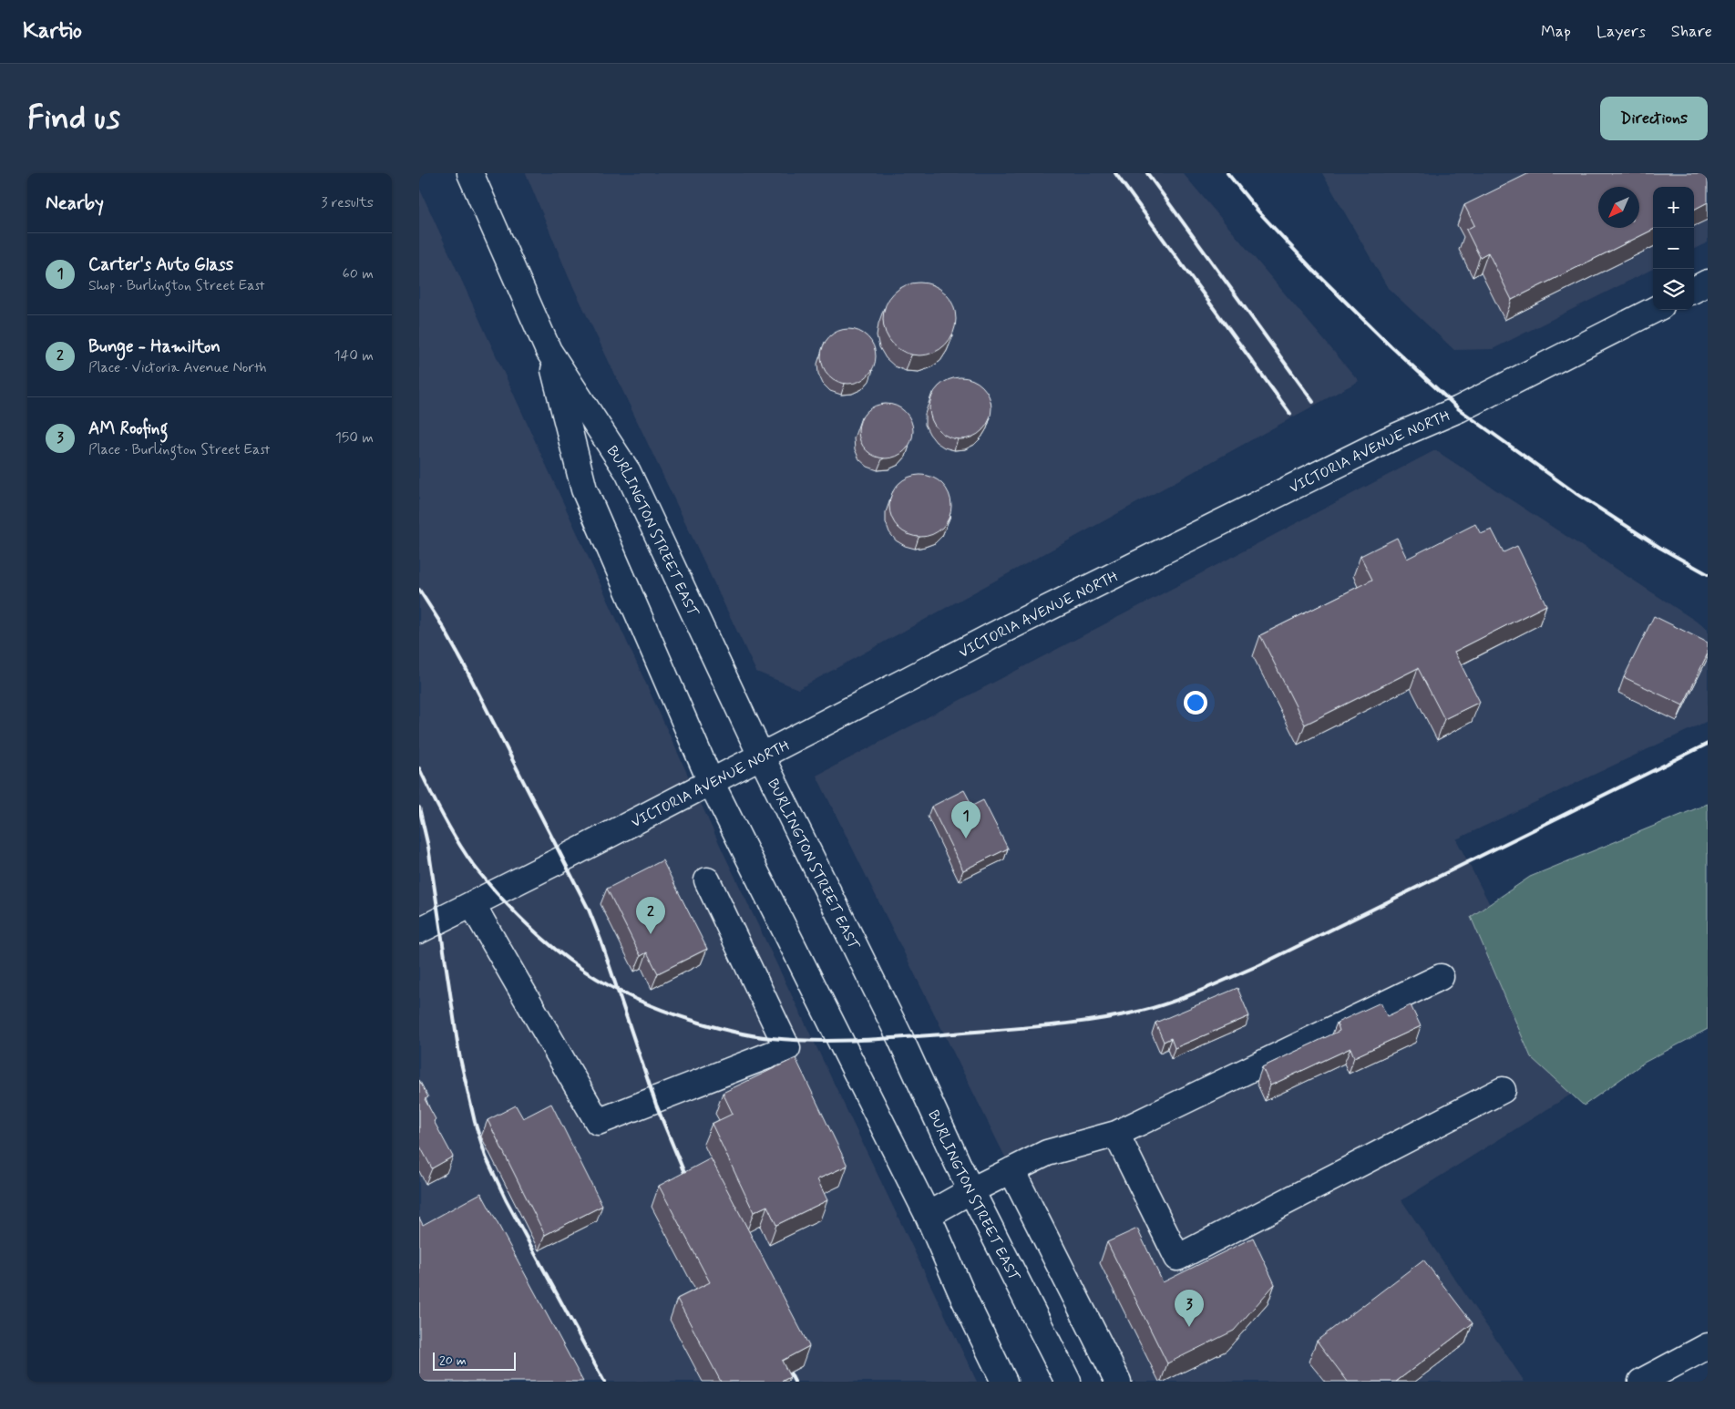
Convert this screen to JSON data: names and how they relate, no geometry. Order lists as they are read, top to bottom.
{
  "streets": {
    "main road": ["VICTORIA AVENUE NORTH", "BURLINGTON STREET EAST"]
  },
  "crossings": [
    ["VICTORIA AVENUE NORTH", "BURLINGTON STREET EAST"]
  ],
  "scale_bar": "20 m",
  "north": "bottom left",
  "page": {
    "header": "Kartio",
    "nav": ["Map", "Layers", "Share"],
    "buttons": "Directions",
    "title": "Find us",
    "heading": ["Nearby", "3 results"],
    "map_buttons": ["+", "−"],
    "list": [
      {
        "mark": "1",
        "name": "Carter's Auto Glass",
        "note": "Shop · Burlington Street East",
        "value": "60 m"
      },
      {
        "mark": "2",
        "name": "Bunge - Hamilton",
        "note": "Place · Victoria Avenue North",
        "value": "140 m"
      },
      {
        "mark": "3",
        "name": "AM Roofing",
        "note": "Place · Burlington Street East",
        "value": "150 m"
      }
    ],
    "pins": ["1", "2", "3"],
    "scale": "20 m"
  }
}
